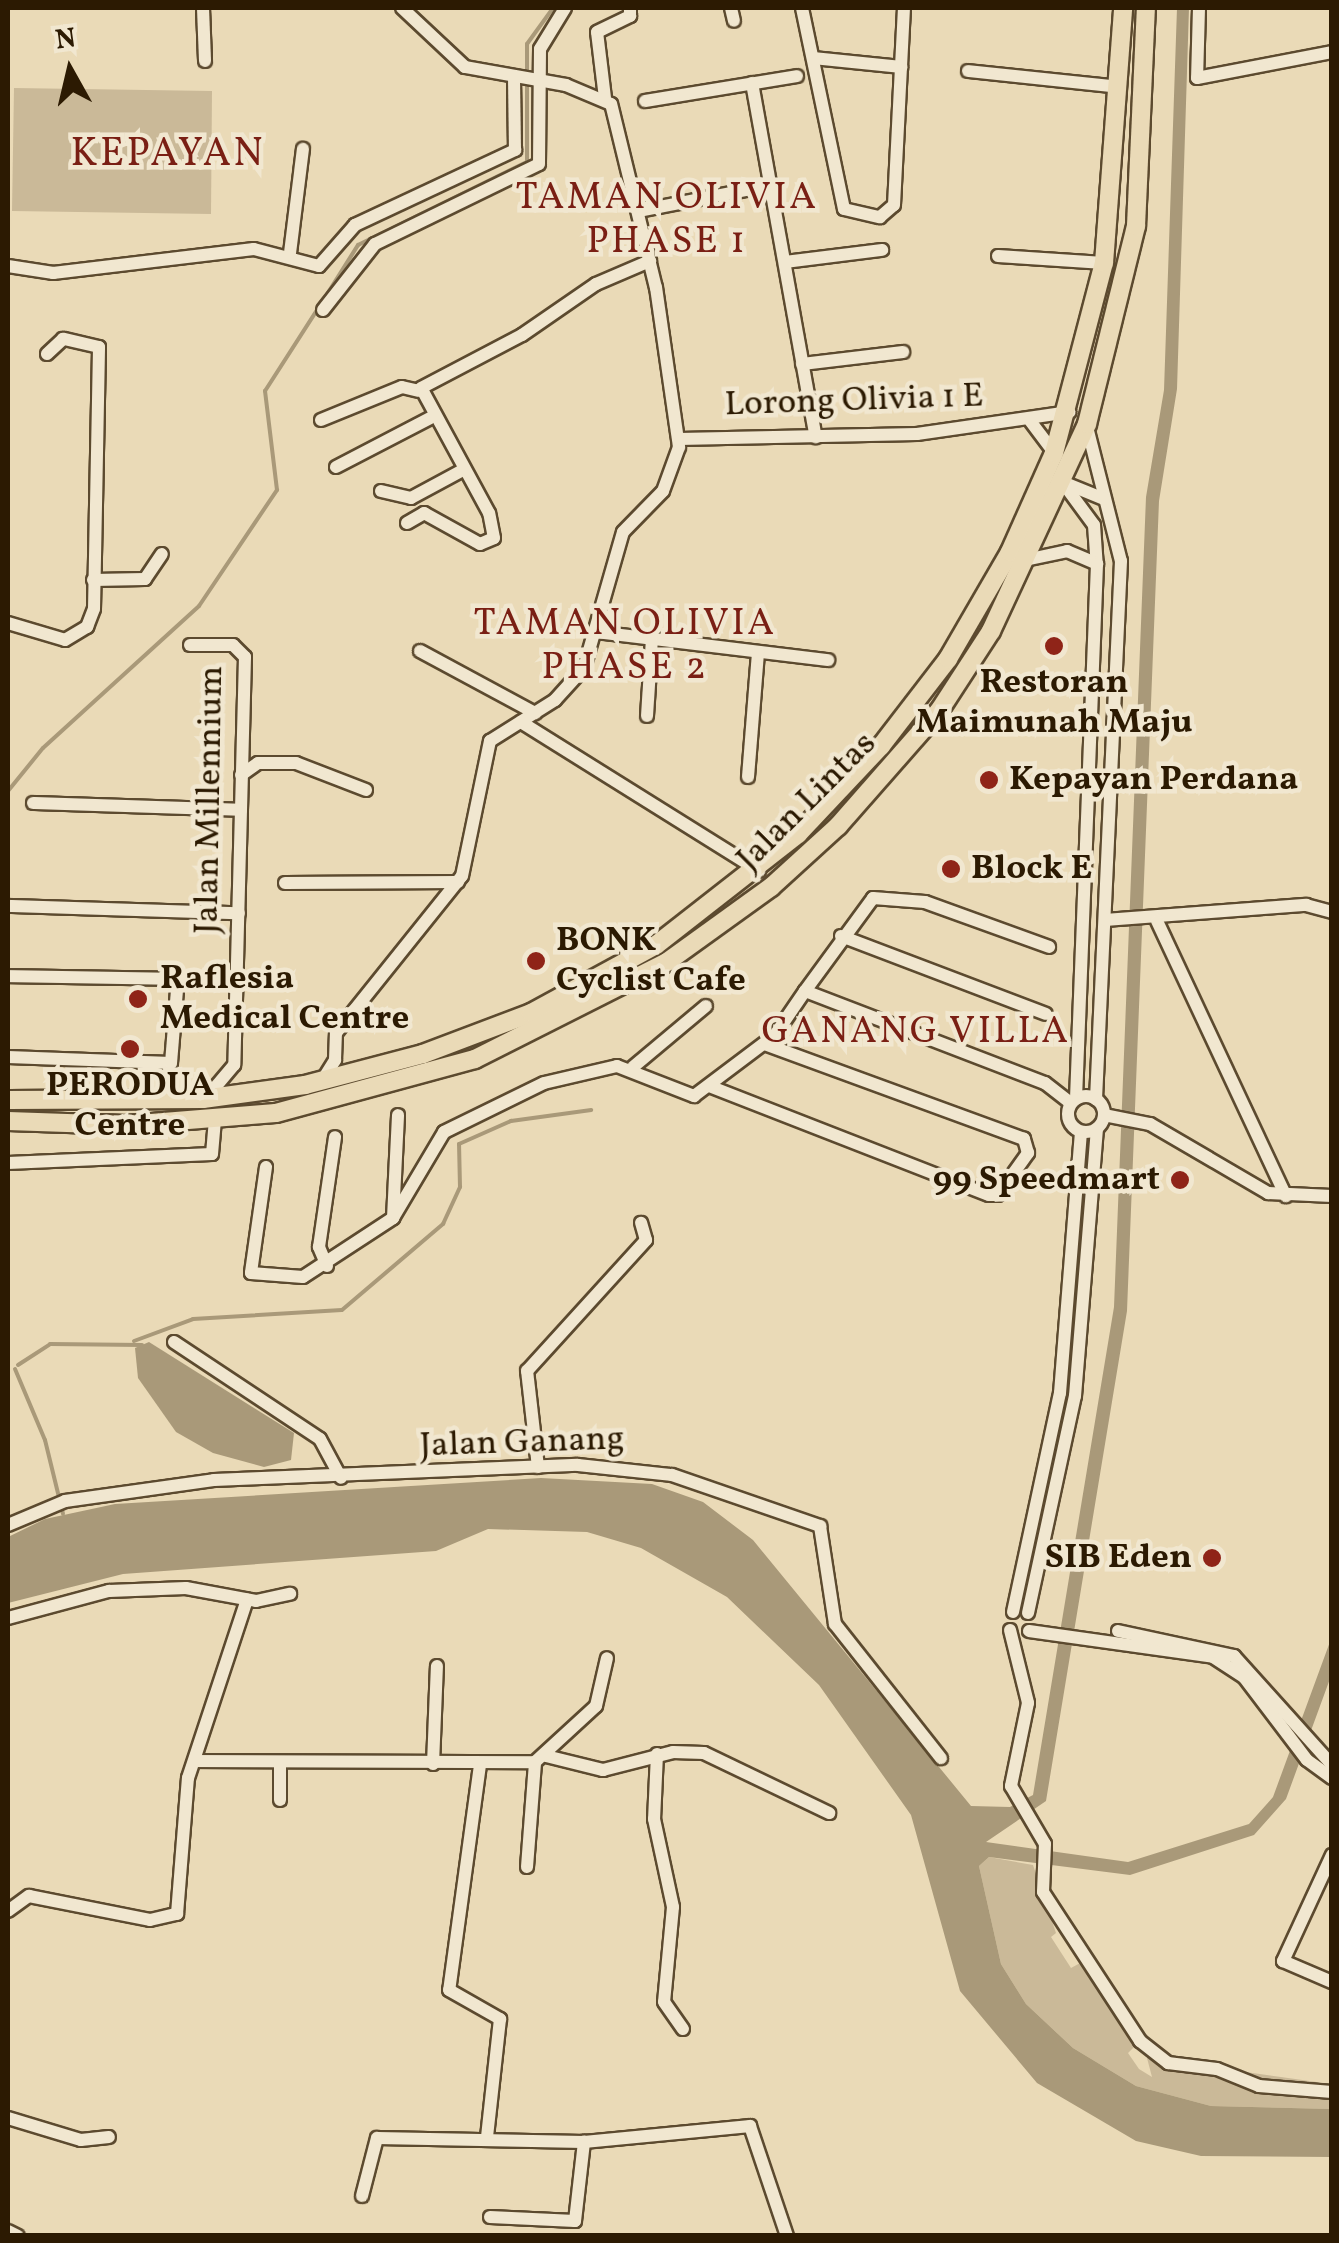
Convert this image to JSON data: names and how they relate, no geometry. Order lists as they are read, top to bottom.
{
  "streets": {
    "highway": ["Jalan Lintas"],
    "street": ["Lorong Olivia 1 E", "Jalan Millennium", "Jalan Ganang"]
  },
  "crossings": [
    ["Lorong Olivia 1 E", "Jalan Lintas"]
  ],
  "districts": [
    "KEPAYAN",
    "TAMAN OLIVIA PHASE 1",
    "TAMAN OLIVIA PHASE 2",
    "GANANG VILLA"
  ],
  "places": [
    "Restoran Maimunah Maju",
    "Kepayan Perdana",
    "Block E",
    "BONK Cyclist Cafe",
    "Raflesia Medical Centre",
    "PERODUA Centre",
    "99 Speedmart",
    "SIB Eden"
  ],
  "north": "top"
}
